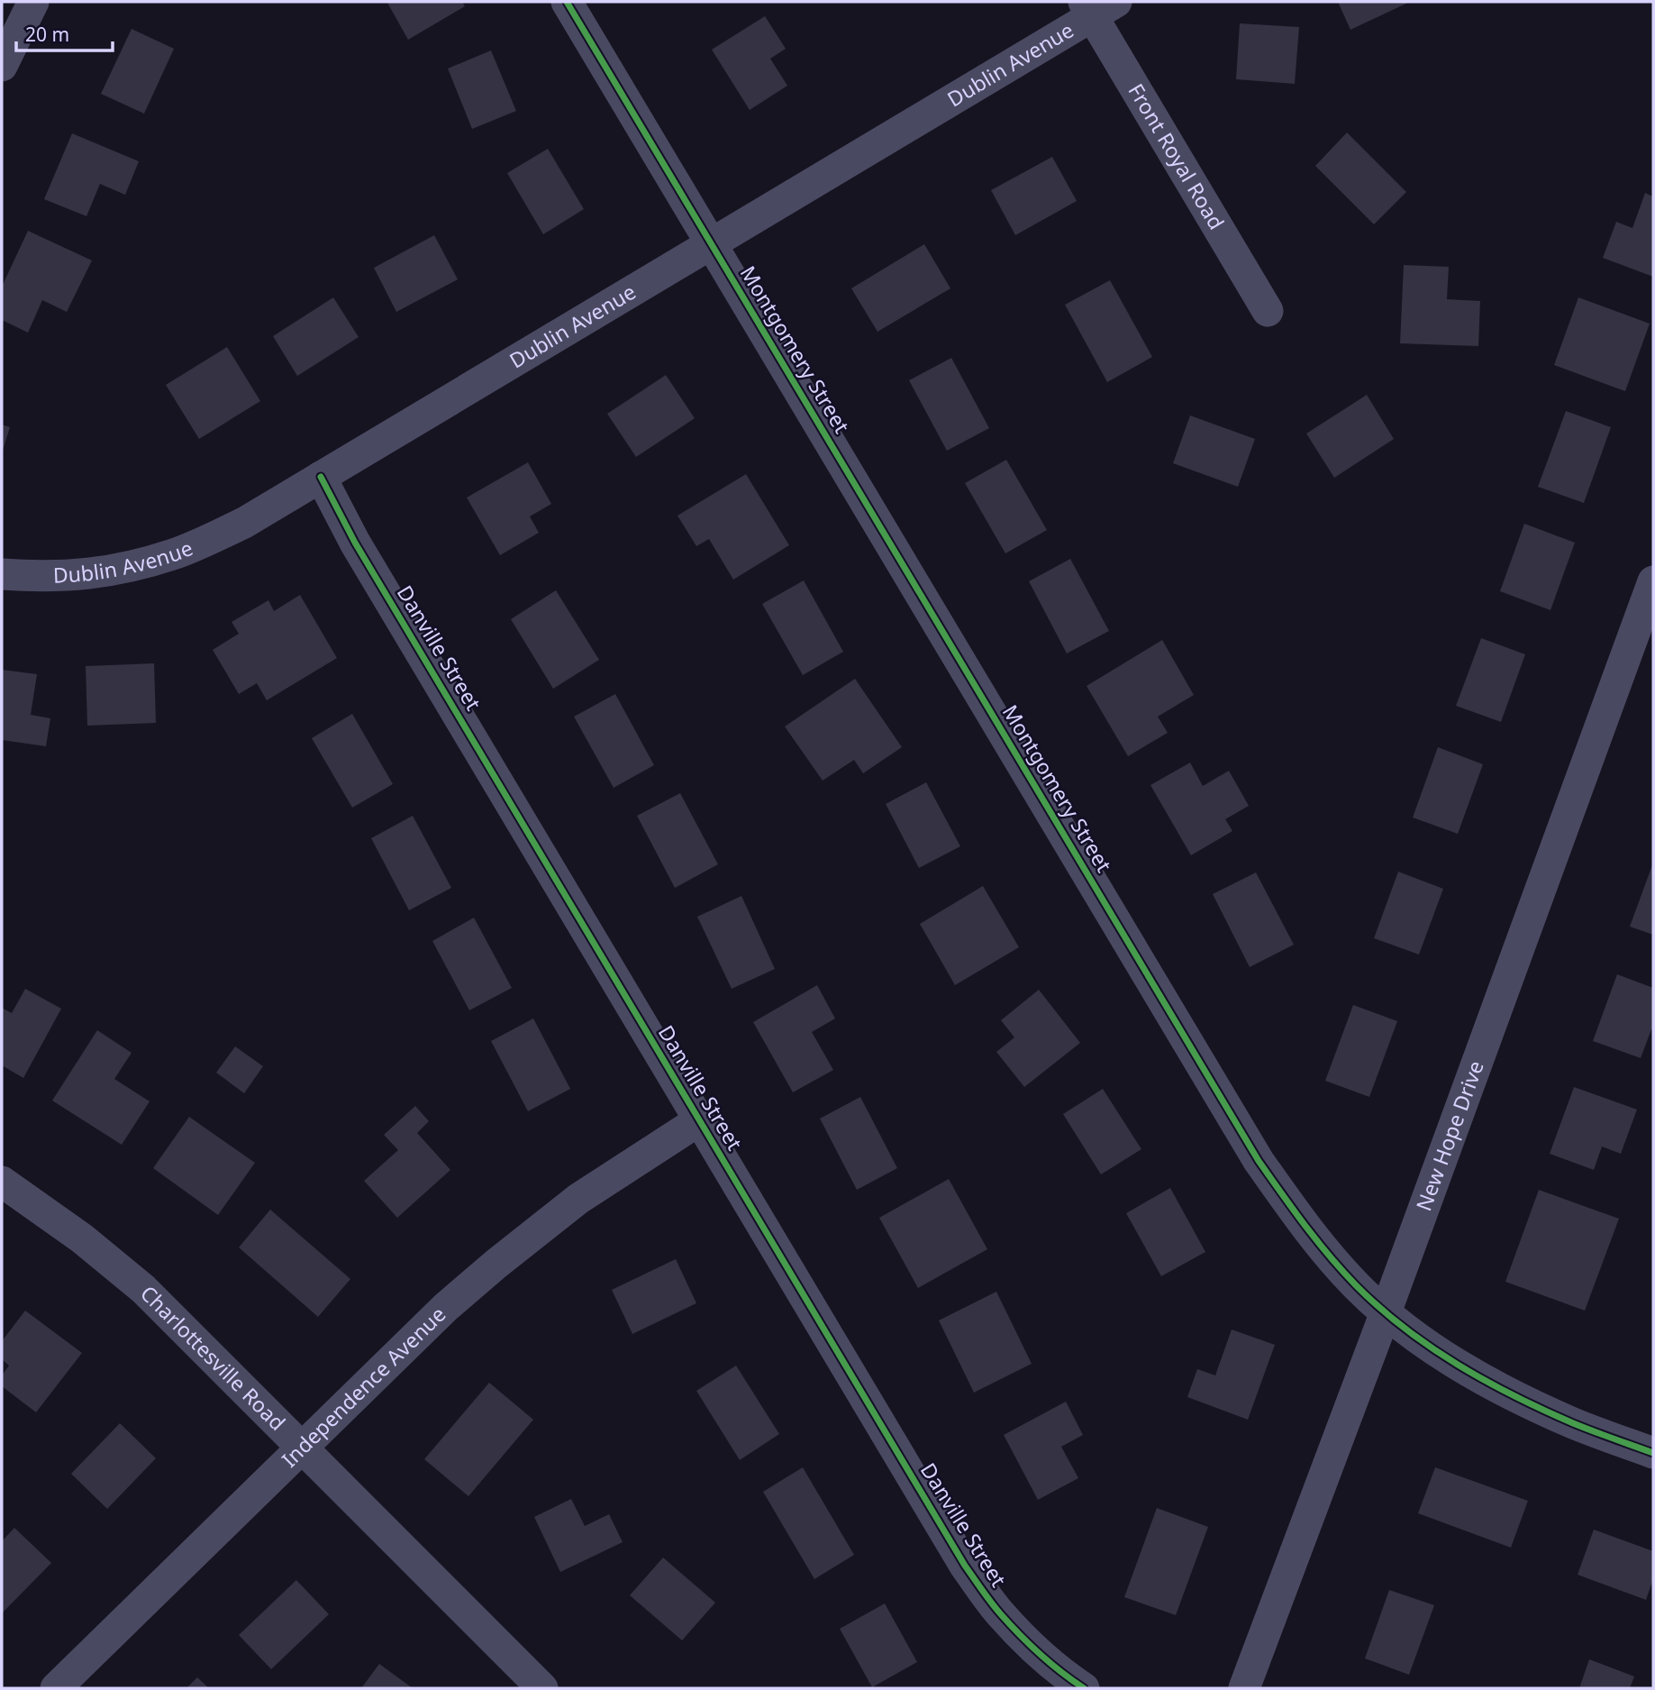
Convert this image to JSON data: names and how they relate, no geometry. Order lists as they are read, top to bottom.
{
  "streets": {
    "street": [
      "Dublin Avenue",
      "Front Royal Road",
      "Montgomery Street",
      "Danville Street",
      "New Hope Drive",
      "Charlottesville Road",
      "Independence Avenue"
    ]
  },
  "crossings": [
    ["Dublin Avenue", "Front Royal Road"],
    ["Dublin Avenue", "Montgomery Street"],
    ["Dublin Avenue", "Danville Street"],
    ["Montgomery Street", "New Hope Drive"],
    ["Danville Street", "Independence Avenue"],
    ["Charlottesville Road", "Independence Avenue"]
  ],
  "scale_bar": "20 m"
}
